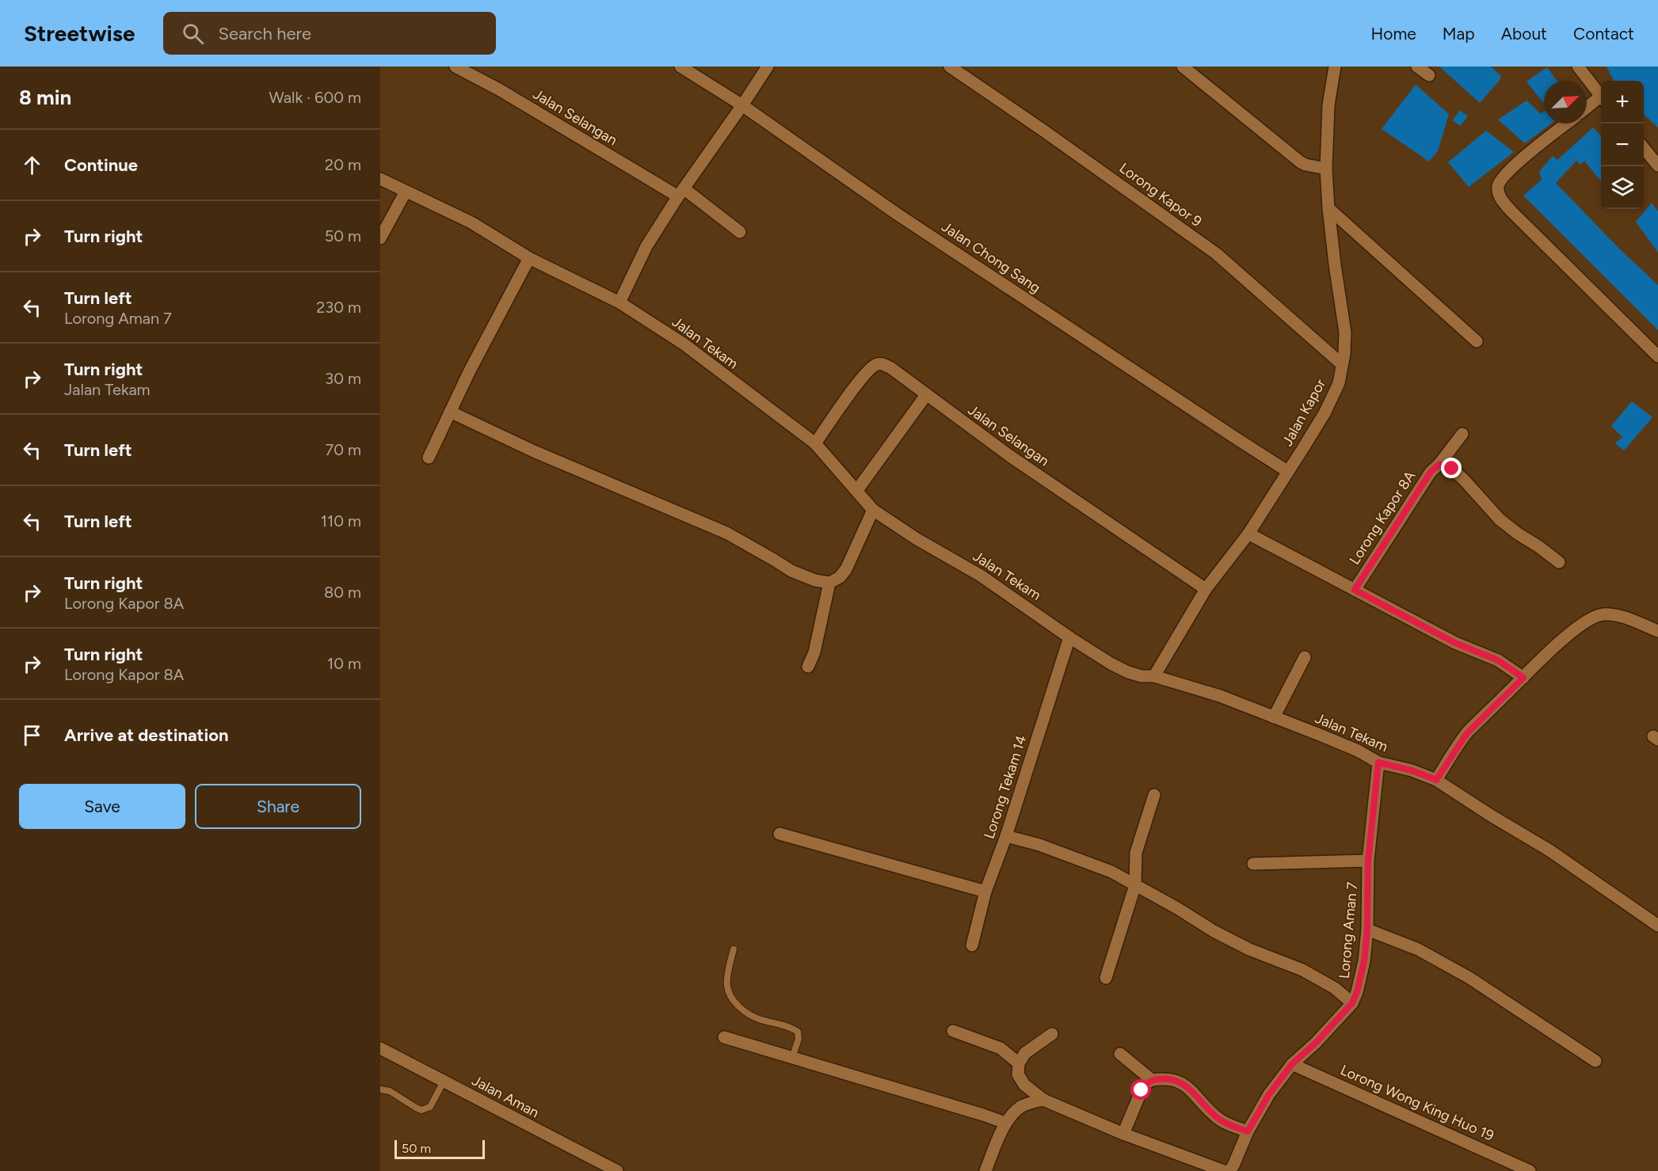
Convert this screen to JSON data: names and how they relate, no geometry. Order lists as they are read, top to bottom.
{
  "streets": {
    "street": [
      "Jalan Selangan",
      "Lorong Kapor 9",
      "Jalan Chong Sang",
      "Jalan Tekam",
      "Jalan Kapor",
      "Lorong Kapor 8A",
      "Lorong Tekam 14",
      "Lorong Aman 7",
      "Jalan Aman",
      "Lorong Wong King Huo 19"
    ]
  },
  "crossings": [
    ["Jalan Selangan", "Jalan Tekam"],
    ["Jalan Selangan", "Jalan Kapor"],
    ["Lorong Kapor 9", "Jalan Kapor"],
    ["Jalan Chong Sang", "Jalan Kapor"],
    ["Jalan Tekam", "Jalan Kapor"],
    ["Jalan Tekam", "Lorong Tekam 14"],
    ["Jalan Tekam", "Lorong Aman 7"],
    ["Lorong Aman 7", "Lorong Wong King Huo 19"]
  ],
  "scale_bar": "50 m",
  "north": "top right",
  "page": {
    "header": "Streetwise",
    "search": "Search here",
    "nav": [
      "Home",
      "Map",
      "About",
      "Contact"
    ],
    "heading": ["8 min", "Walk · 600 m"],
    "map_buttons": ["+", "−"],
    "list": [
      ["Continue", "20 m"],
      ["Turn right", "50 m"],
      ["Turn left", "Lorong Aman 7", "230 m"],
      ["Turn right", "Jalan Tekam", "30 m"],
      ["Turn left", "70 m"],
      ["Turn left", "110 m"],
      ["Turn right", "Lorong Kapor 8A", "80 m"],
      ["Turn right", "Lorong Kapor 8A", "10 m"],
      "Arrive at destination"
    ],
    "buttons": ["Save", "Share"],
    "scale": "50 m"
  }
}
